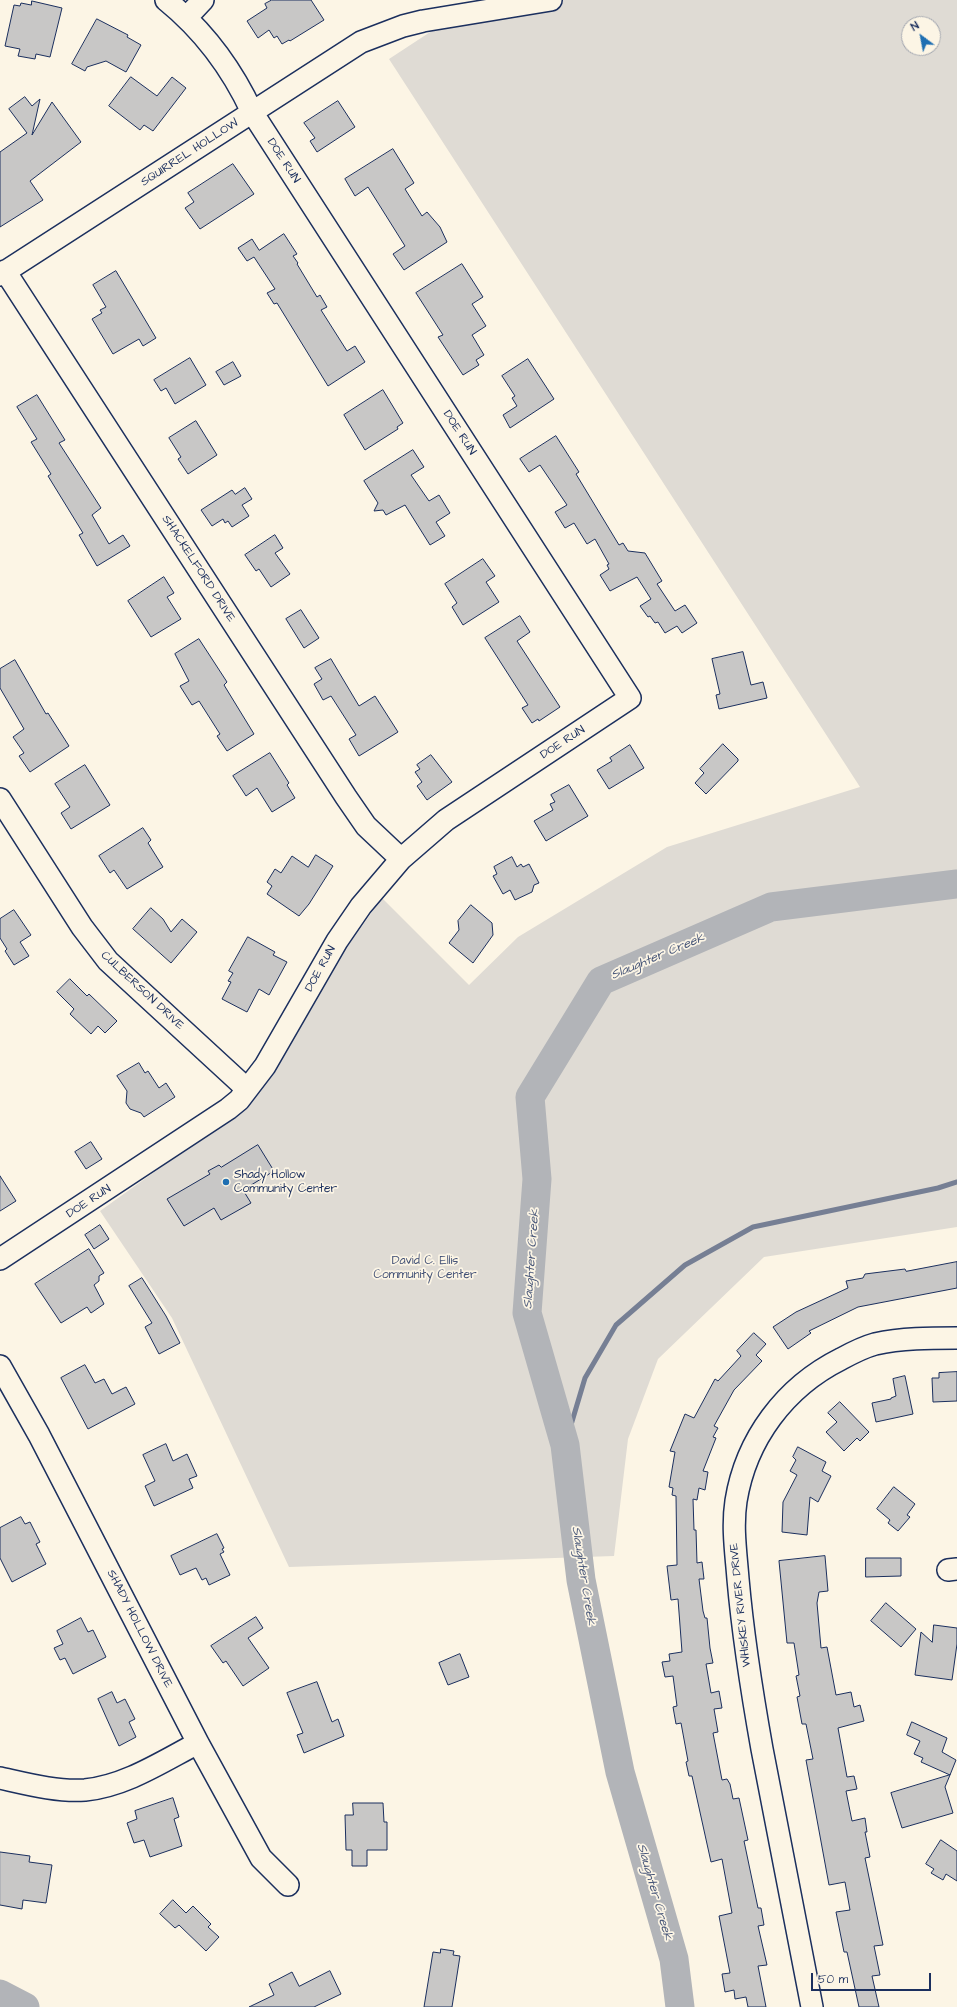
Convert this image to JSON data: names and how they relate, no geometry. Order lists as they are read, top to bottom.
{
  "streets": {
    "street": [
      "SQUIRREL HOLLOW",
      "DOE RUN",
      "SHACKELFORD DRIVE",
      "CULBERSON DRIVE",
      "WHISKEY RIVER DRIVE",
      "SHADY HOLLOW DRIVE"
    ]
  },
  "crossings": [
    ["SQUIRREL HOLLOW", "DOE RUN"],
    ["SQUIRREL HOLLOW", "SHACKELFORD DRIVE"],
    ["DOE RUN", "SHACKELFORD DRIVE"],
    ["DOE RUN", "CULBERSON DRIVE"]
  ],
  "water": ["Slaughter Creek"],
  "parks": ["David C. Ellis Community Center"],
  "places": ["Shady Hollow Community Center"],
  "scale_bar": "50 m",
  "north": "top left"
}
